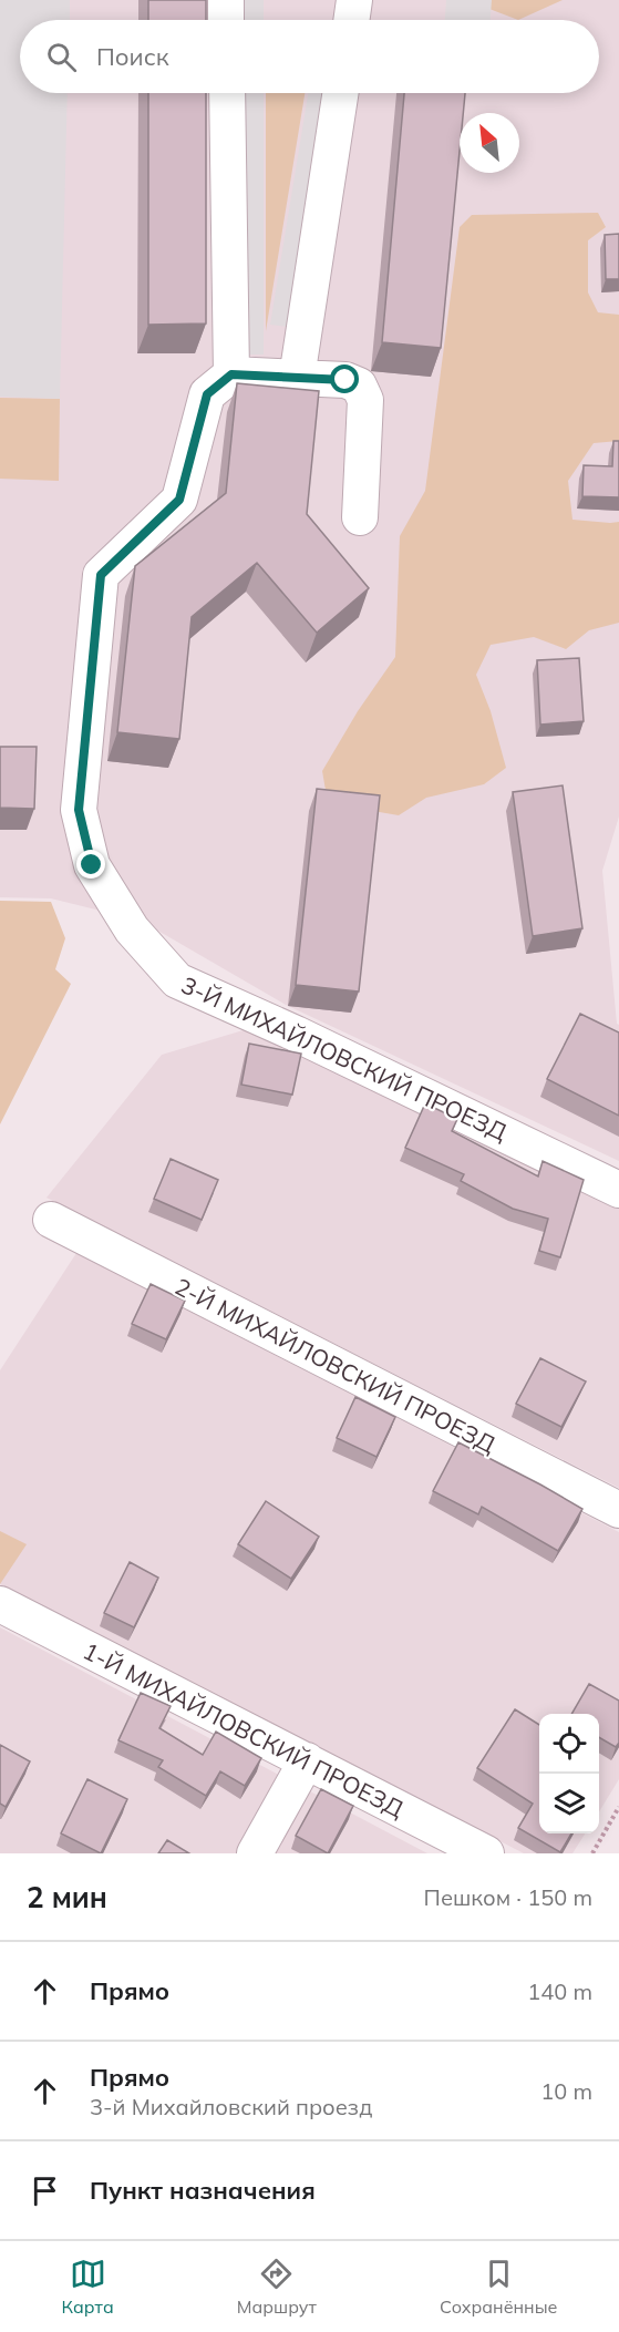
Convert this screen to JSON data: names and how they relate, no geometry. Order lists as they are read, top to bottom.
{
  "streets": {
    "street": ["3-Й МИХАЙЛОВСКИЙ ПРОЕЗД", "2-Й МИХАЙЛОВСКИЙ ПРОЕЗД", "1-Й МИХАЙЛОВСКИЙ ПРОЕЗД"]
  },
  "north": "top left",
  "page": {
    "search": "Поиск",
    "heading": ["2 мин", "Пешком · 150 m"],
    "list": [
      ["Прямо", "140 m"],
      ["Прямо", "3-й Михайловский проезд", "10 m"],
      "Пункт назначения"
    ],
    "nav": ["Карта", "Маршрут", "Сохранённые"]
  }
}
